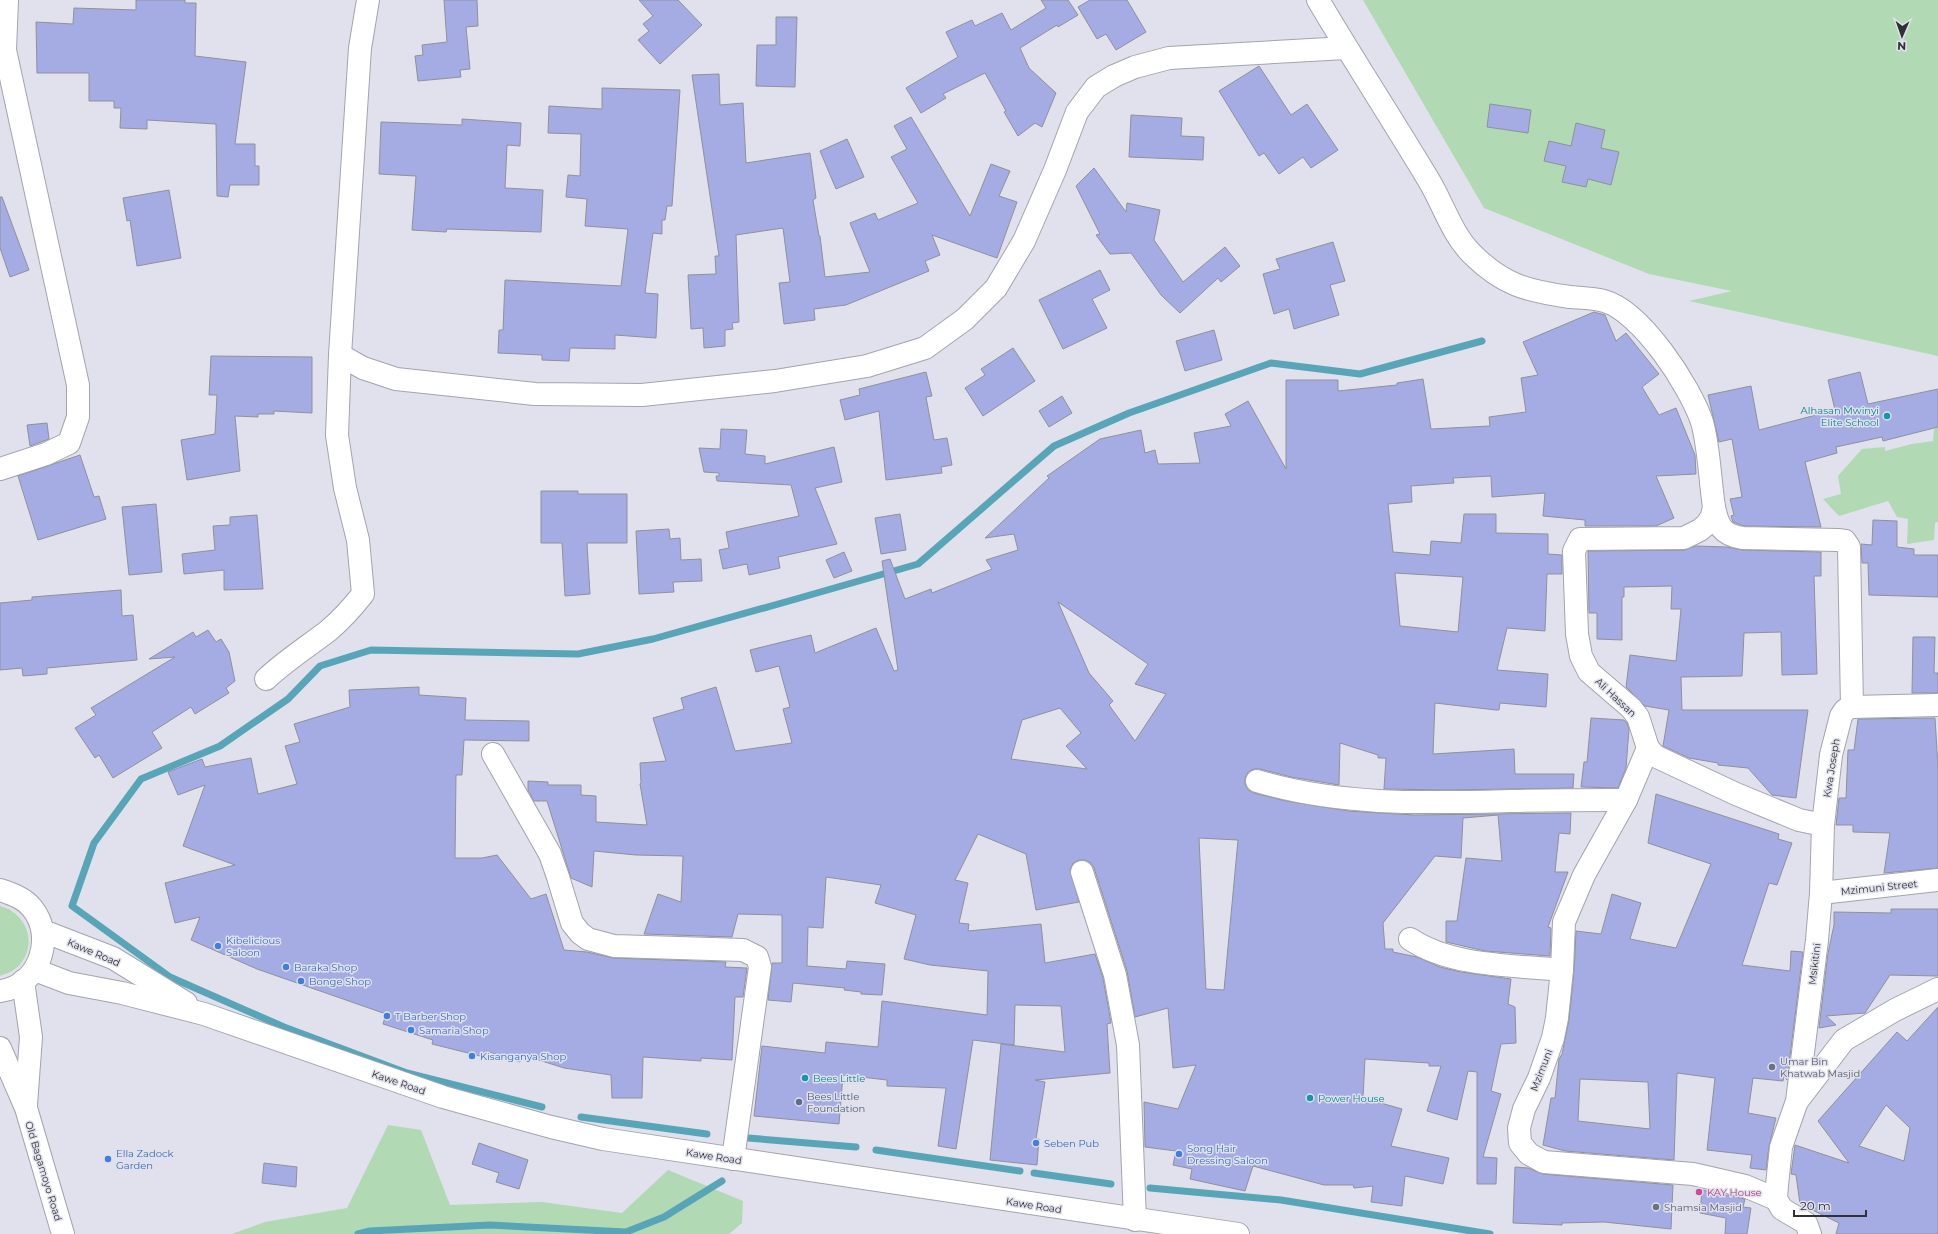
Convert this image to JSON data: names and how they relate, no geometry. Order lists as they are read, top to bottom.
{
  "streets": {
    "street": [
      "Ali Hassan",
      "Kwa Joseph",
      "Mzimuni Street",
      "Kawe Road",
      "Msikitini",
      "Mzimuni",
      "Old Bagamoyo Road"
    ]
  },
  "crossings": [
    ["Ali Hassan", "Mzimuni"],
    ["Kwa Joseph", "Msikitini"],
    ["Mzimuni Street", "Msikitini"],
    ["Msikitini", "Mzimuni"]
  ],
  "places": [
    "Alhasan Mwinyi Elite School",
    "Kibelicious Saloon",
    "Baraka Shop",
    "Bonge Shop",
    "T Barber Shop",
    "Samaria Shop",
    "Kisanganya Shop",
    "Umar Bin Khatwab Masjid",
    "Bees Little",
    "Power House",
    "Bees Little Foundation",
    "Seben Pub",
    "Song Hair Dressing Saloon",
    "Ella Zadock Garden",
    "KAY House",
    "Shamsia Masjid"
  ],
  "scale_bar": "20 m",
  "north": "bottom"
}
